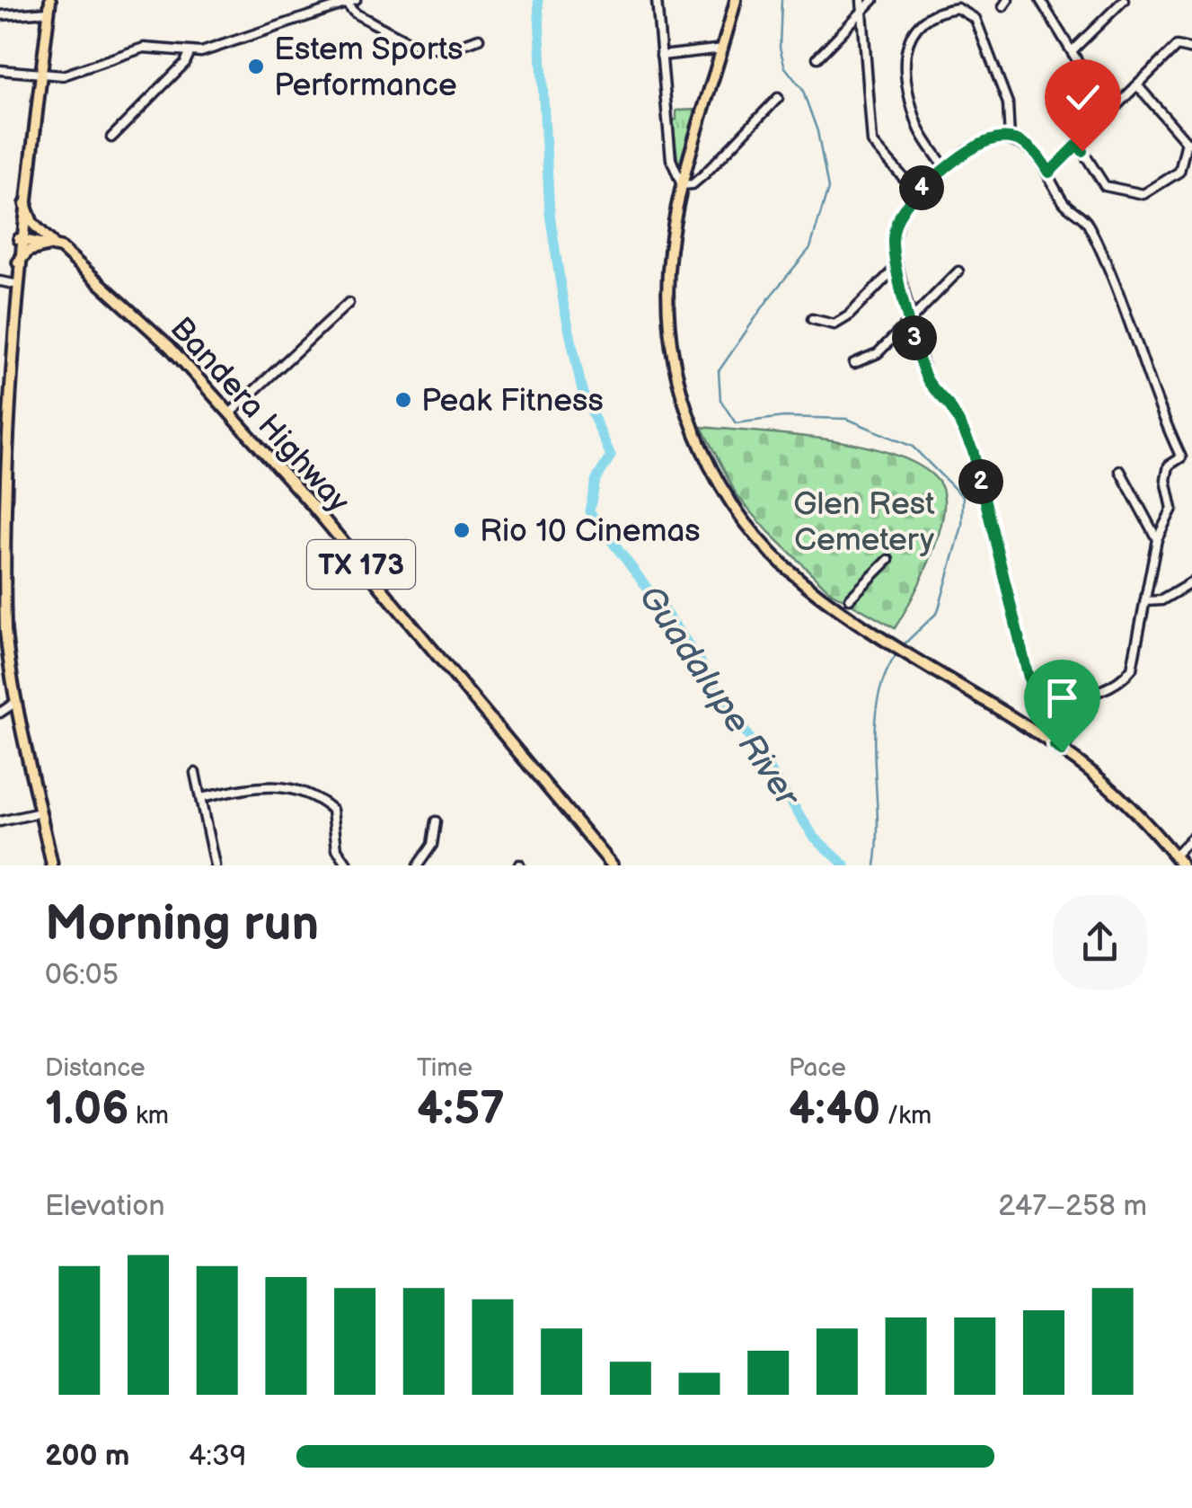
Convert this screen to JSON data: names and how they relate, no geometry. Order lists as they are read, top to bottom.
{
  "streets": {
    "main road": ["Bandera Highway", "TX 173"]
  },
  "water": ["Guadalupe River"],
  "parks": ["Glen Rest Cemetery"],
  "places": ["Estem Sports Performance", "Peak Fitness", "Rio 10 Cinemas"],
  "page": {
    "pins": ["4", "3", "2"],
    "heading": ["Morning run", "06:05"],
    "stats": [
      ["Distance", "1.06 km"],
      ["Time", "4:57"],
      ["Pace", "4:40 /km"]
    ],
    "chart": ["Elevation", "247–258 m"],
    "list": [
      {
        "name": "200 m",
        "note": "4:39"
      }
    ]
  }
}
